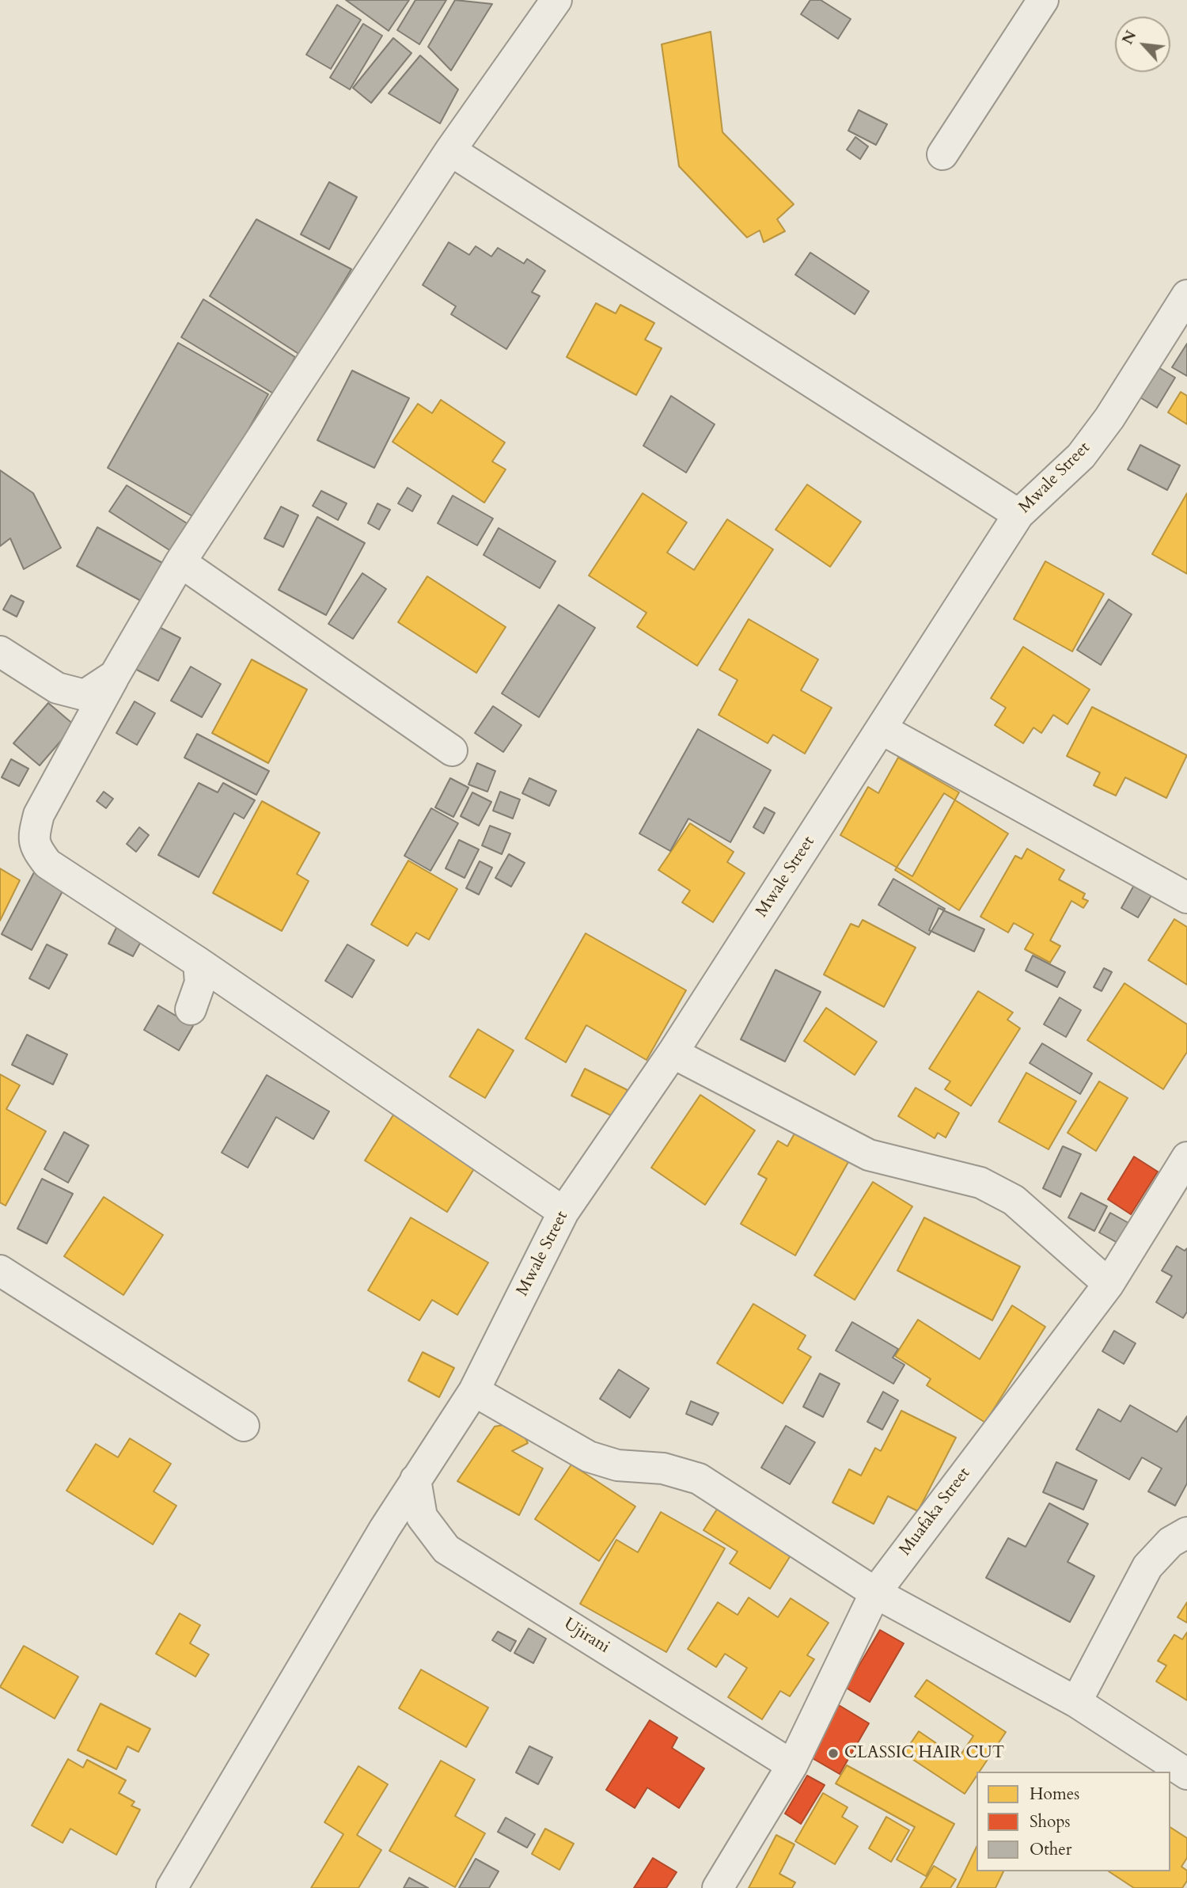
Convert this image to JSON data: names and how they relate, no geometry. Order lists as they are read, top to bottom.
{
  "streets": {
    "street": ["Mwale Street", "Muafaka Street", "Ujirani"]
  },
  "crossings": [
    ["Mwale Street", "Ujirani"],
    ["Muafaka Street", "Ujirani"]
  ],
  "places": ["CLASSIC HAIR CUT"],
  "legend": ["Homes", "Shops", "Other"],
  "north": "top left"
}
